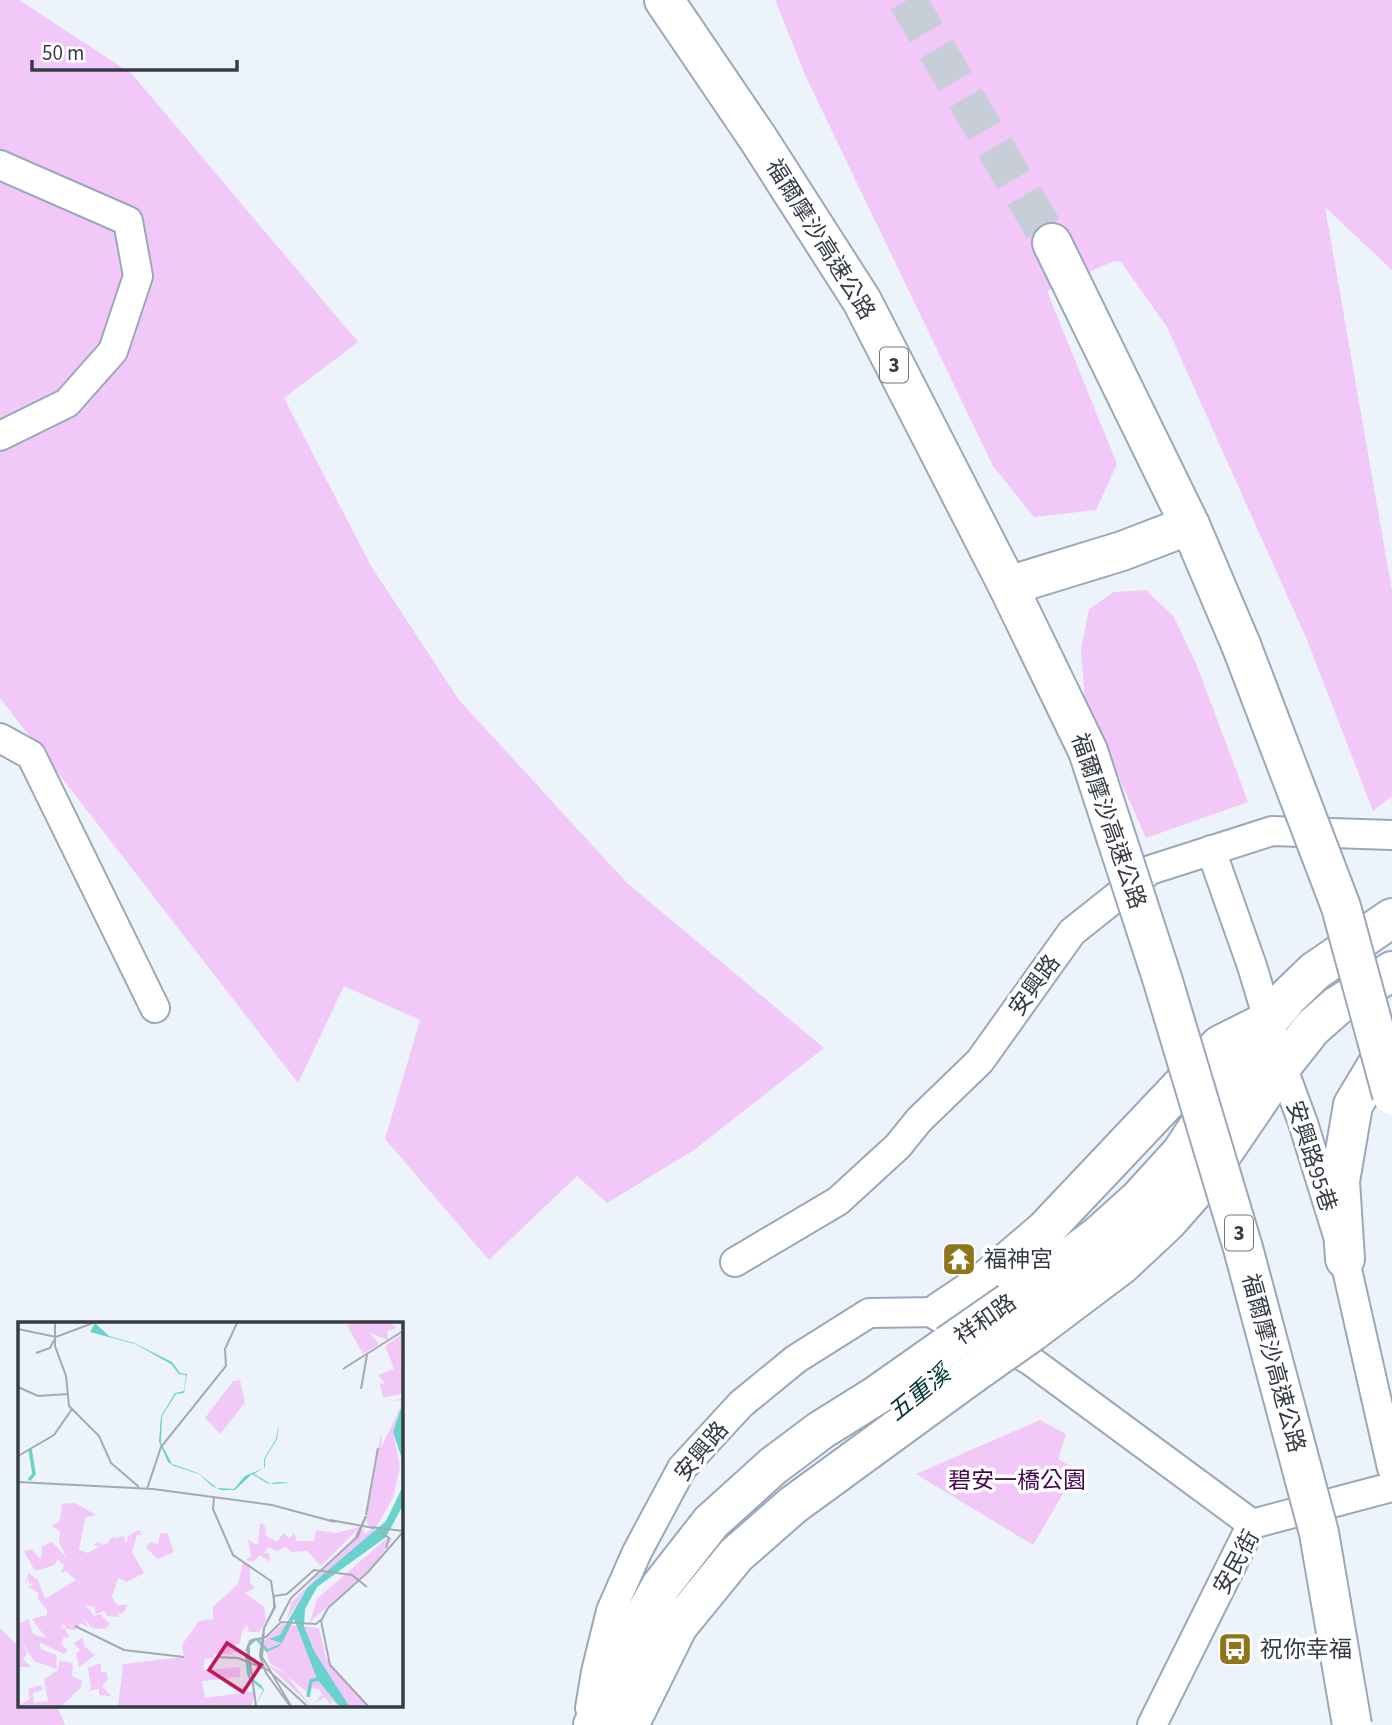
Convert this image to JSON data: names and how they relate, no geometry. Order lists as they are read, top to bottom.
{
  "streets": {
    "main road": ["福爾摩沙高速公路", "3", "祥和路"],
    "street": ["安興路", "安興路95巷", "安民街"]
  },
  "crossings": [
    ["安興路", "安興路95巷"],
    ["安興路", "祥和路"],
    ["安興路95巷", "祥和路"]
  ],
  "water": ["五重溪"],
  "parks": ["碧安一橋公園"],
  "places": {
    "temple": ["福神宮"],
    "bus stop": ["祝你幸福"]
  },
  "scale_bar": "50 m"
}
